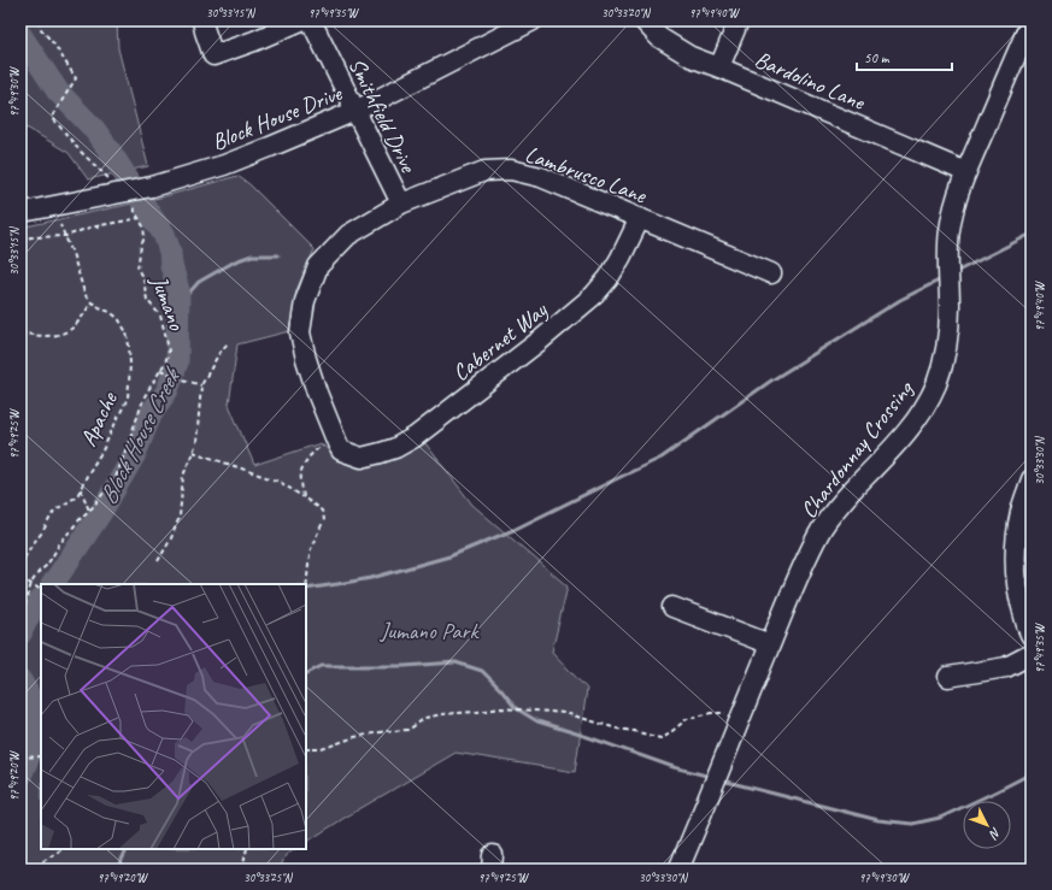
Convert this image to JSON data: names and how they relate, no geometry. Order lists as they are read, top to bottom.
{
  "streets": {
    "street": [
      "Bardolino Lane",
      "Smithfield Drive",
      "Block House Drive",
      "Lambrusco Lane",
      "Cabernet Way",
      "Chardonnay Crossing"
    ],
    "path": ["Jumano", "Apache"]
  },
  "crossings": [
    ["Bardolino Lane", "Chardonnay Crossing"],
    ["Smithfield Drive", "Block House Drive"],
    ["Smithfield Drive", "Lambrusco Lane"],
    ["Lambrusco Lane", "Cabernet Way"]
  ],
  "water": ["Block House Creek"],
  "parks": ["Jumano Park"],
  "scale_bar": "50 m",
  "north": "bottom right",
  "coordinates": [
    "30°33'15\"N",
    "97°49'35\"W",
    "30°33'20\"N",
    "97°49'40\"W",
    "97°49'30\"W",
    "97°49'25\"W",
    "30°33'30\"N",
    "97°49'20\"W",
    "30°33'25\"N"
  ]
}
